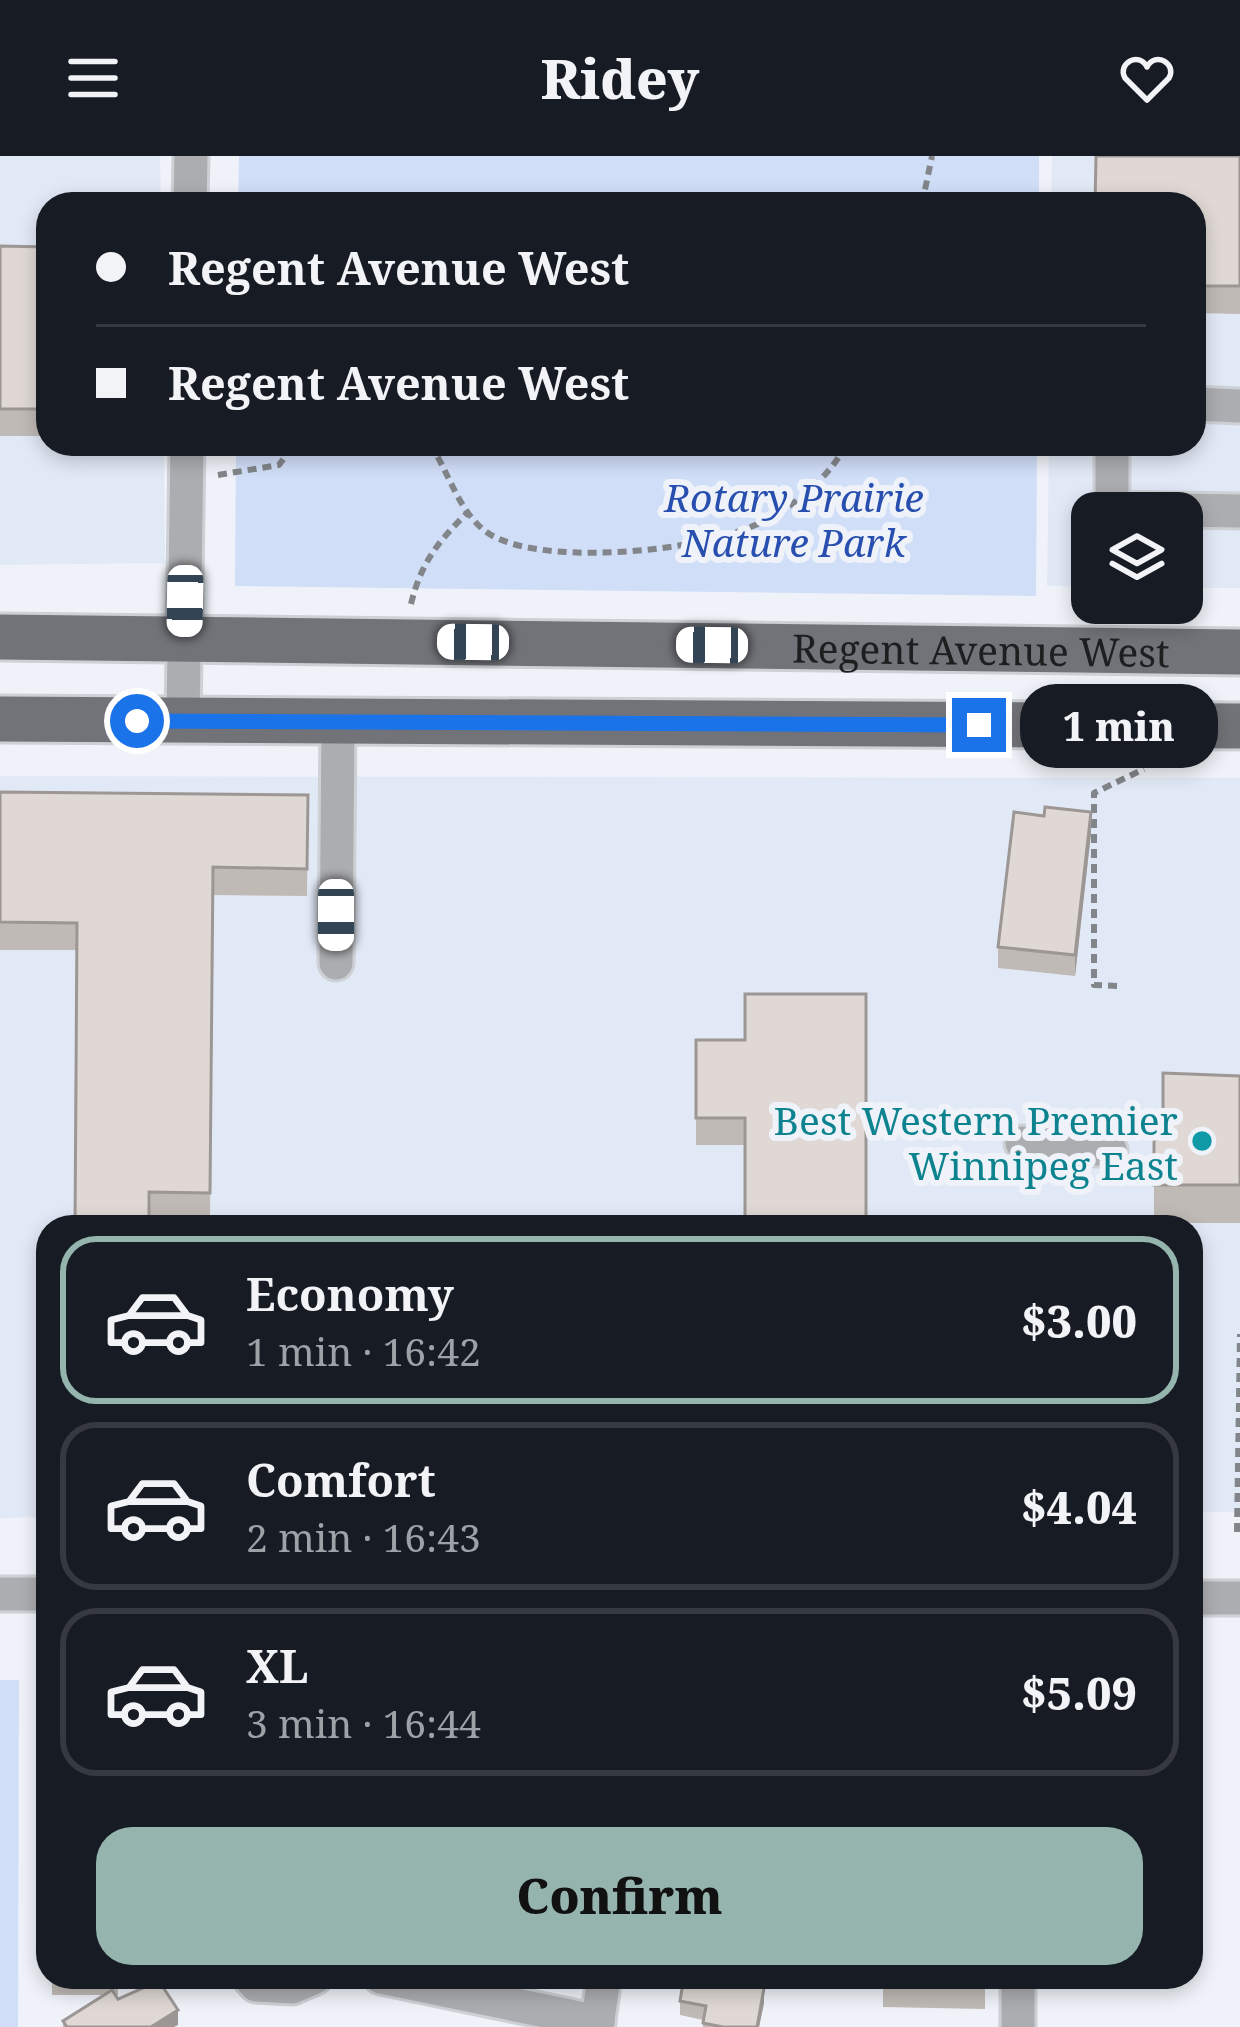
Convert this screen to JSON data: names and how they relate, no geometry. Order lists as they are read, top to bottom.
{
  "streets": {
    "main road": ["Regent Avenue West"]
  },
  "parks": ["Rotary Prairie Nature Park"],
  "places": ["Best Western Premier Winnipeg East"],
  "page": {
    "header": "Ridey",
    "banner": ["Regent Avenue West", "Regent Avenue West"],
    "bubble": "1 min",
    "list": [
      {
        "name": "Economy",
        "note": "1 min · 16:42",
        "value": "$3.00"
      },
      {
        "name": "Comfort",
        "note": "2 min · 16:43",
        "value": "$4.04"
      },
      {
        "name": "XL",
        "note": "3 min · 16:44",
        "value": "$5.09"
      }
    ],
    "buttons": "Confirm"
  }
}
